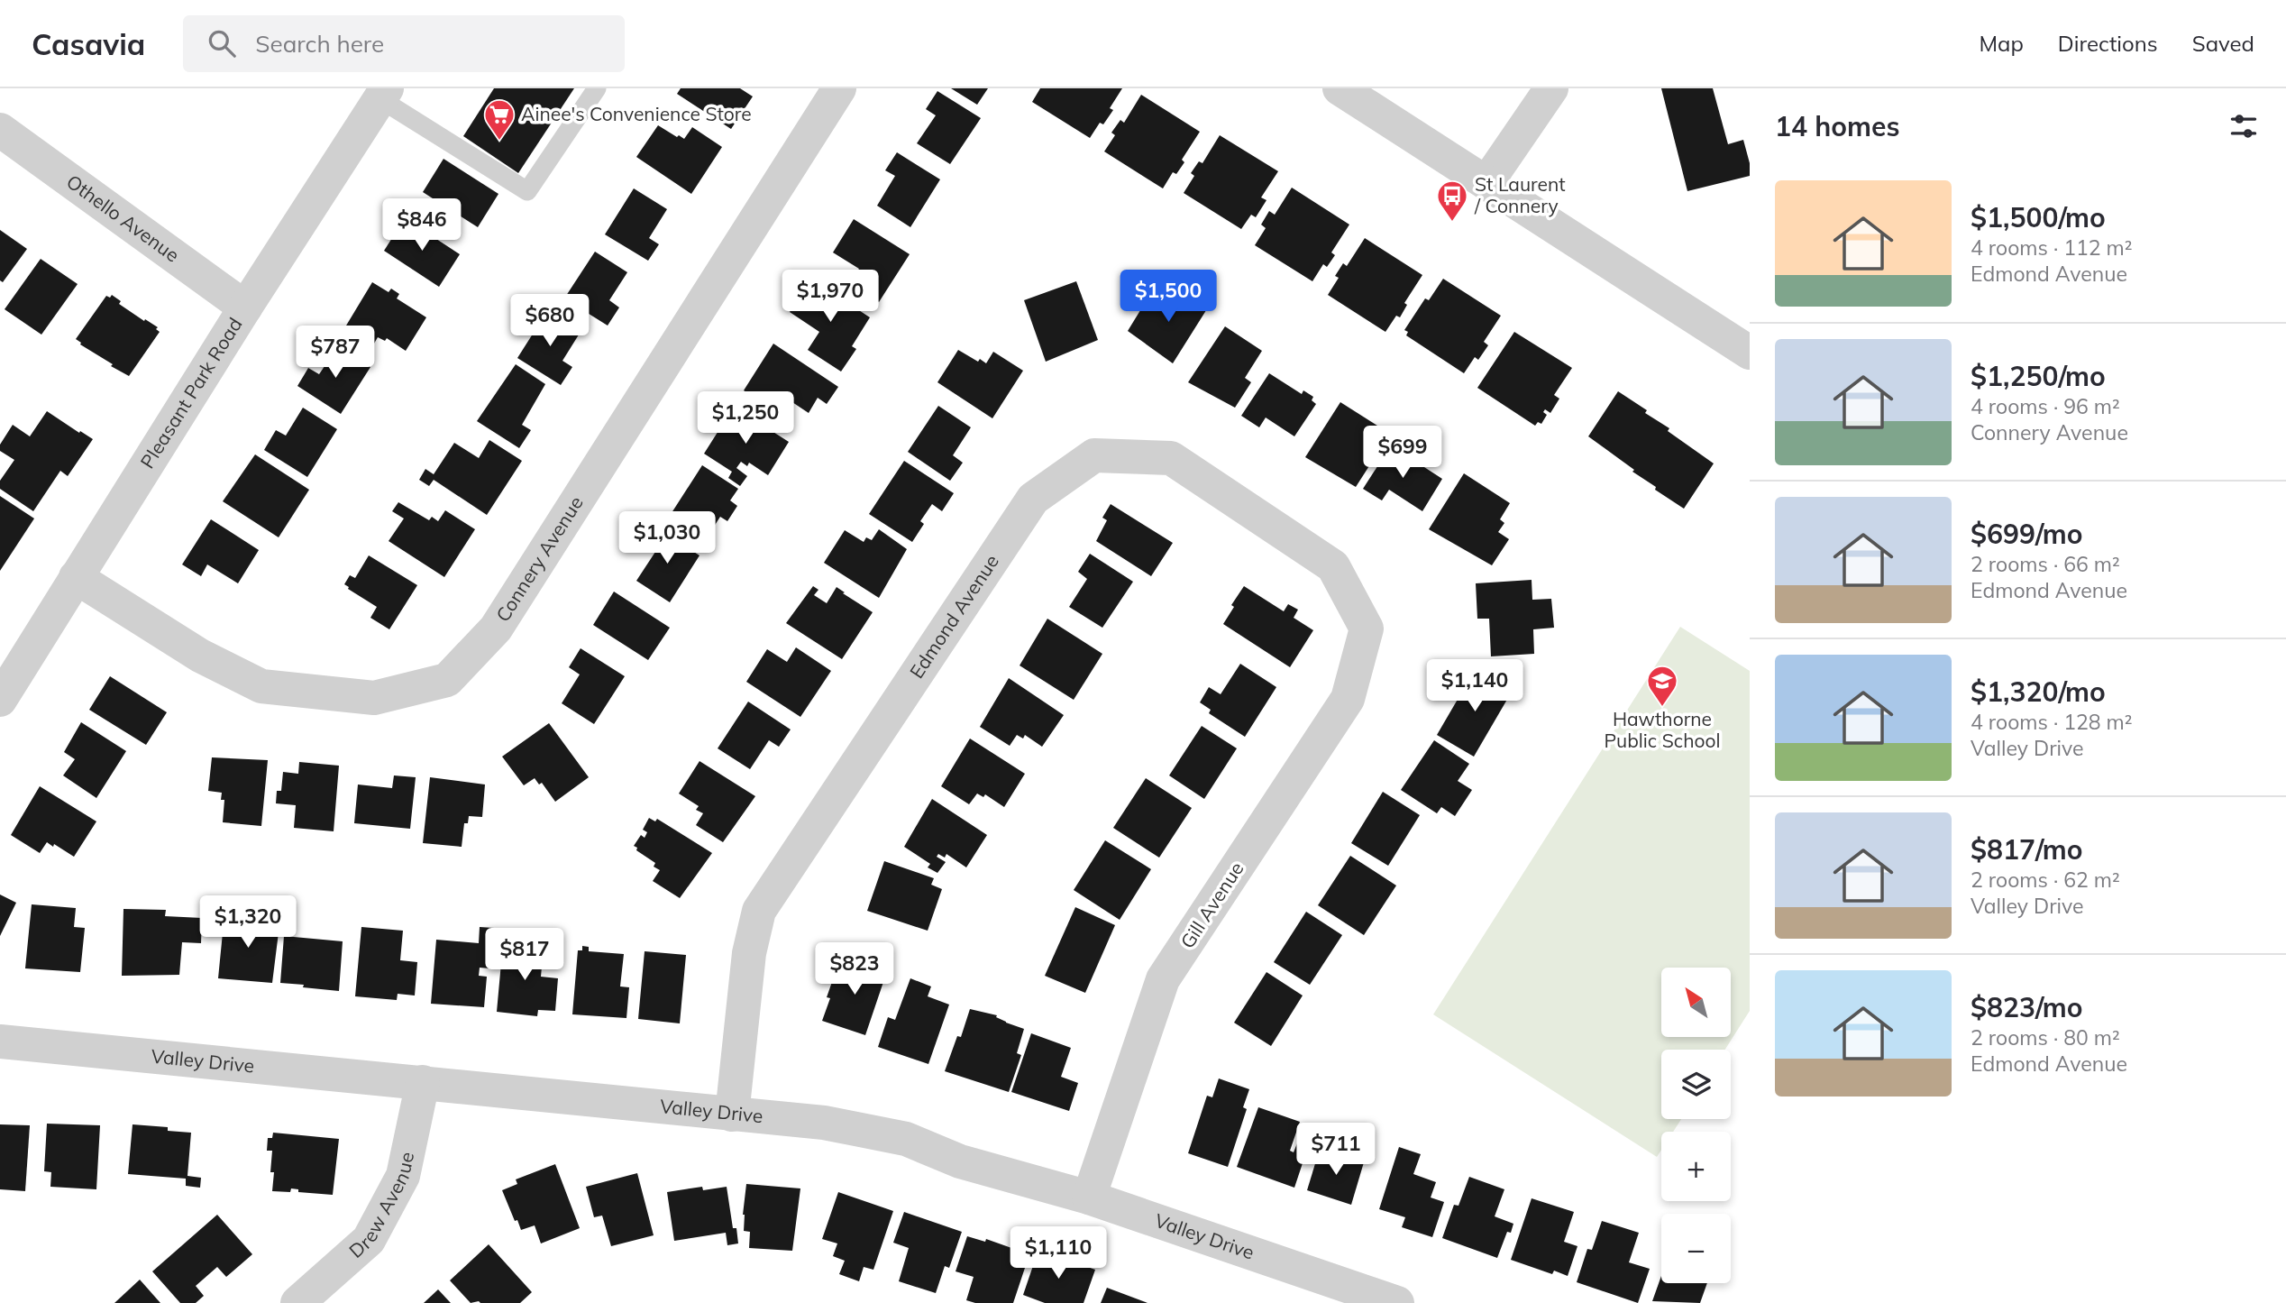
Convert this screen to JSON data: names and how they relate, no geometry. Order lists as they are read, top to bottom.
{
  "streets": {
    "street": [
      "Othello Avenue",
      "Pleasant Park Road",
      "Connery Avenue",
      "Edmond Avenue",
      "Gill Avenue",
      "Valley Drive",
      "Drew Avenue"
    ]
  },
  "crossings": [
    ["Othello Avenue", "Pleasant Park Road"],
    ["Pleasant Park Road", "Connery Avenue"],
    ["Edmond Avenue", "Gill Avenue"],
    ["Edmond Avenue", "Valley Drive"],
    ["Gill Avenue", "Valley Drive"],
    ["Valley Drive", "Drew Avenue"]
  ],
  "places": {
    "supermarket": ["Ainee's Convenience Store"],
    "bus stop": ["St Laurent / Connery"],
    "school or university": ["Hawthorne Public School"]
  },
  "north": "top left",
  "page": {
    "header": "Casavia",
    "search": "Search here",
    "nav": ["Map", "Directions", "Saved"],
    "heading": "14 homes",
    "list": [
      {
        "name": "$1,500/mo",
        "note": "4 rooms · 112 m² · Edmond Avenue"
      },
      {
        "name": "$1,250/mo",
        "note": "4 rooms · 96 m² · Connery Avenue"
      },
      {
        "name": "$699/mo",
        "note": "2 rooms · 66 m² · Edmond Avenue"
      },
      {
        "name": "$1,320/mo",
        "note": "4 rooms · 128 m² · Valley Drive"
      },
      {
        "name": "$817/mo",
        "note": "2 rooms · 62 m² · Valley Drive"
      },
      {
        "name": "$823/mo",
        "note": "2 rooms · 80 m² · Edmond Avenue"
      }
    ],
    "price": [
      "$846",
      "$1,970",
      "$1,500",
      "$680",
      "$787",
      "$1,250",
      "$699",
      "$1,030",
      "$1,140",
      "$1,320",
      "$817",
      "$823",
      "$711",
      "$1,110"
    ],
    "map_buttons": ["+", "−"]
  }
}
